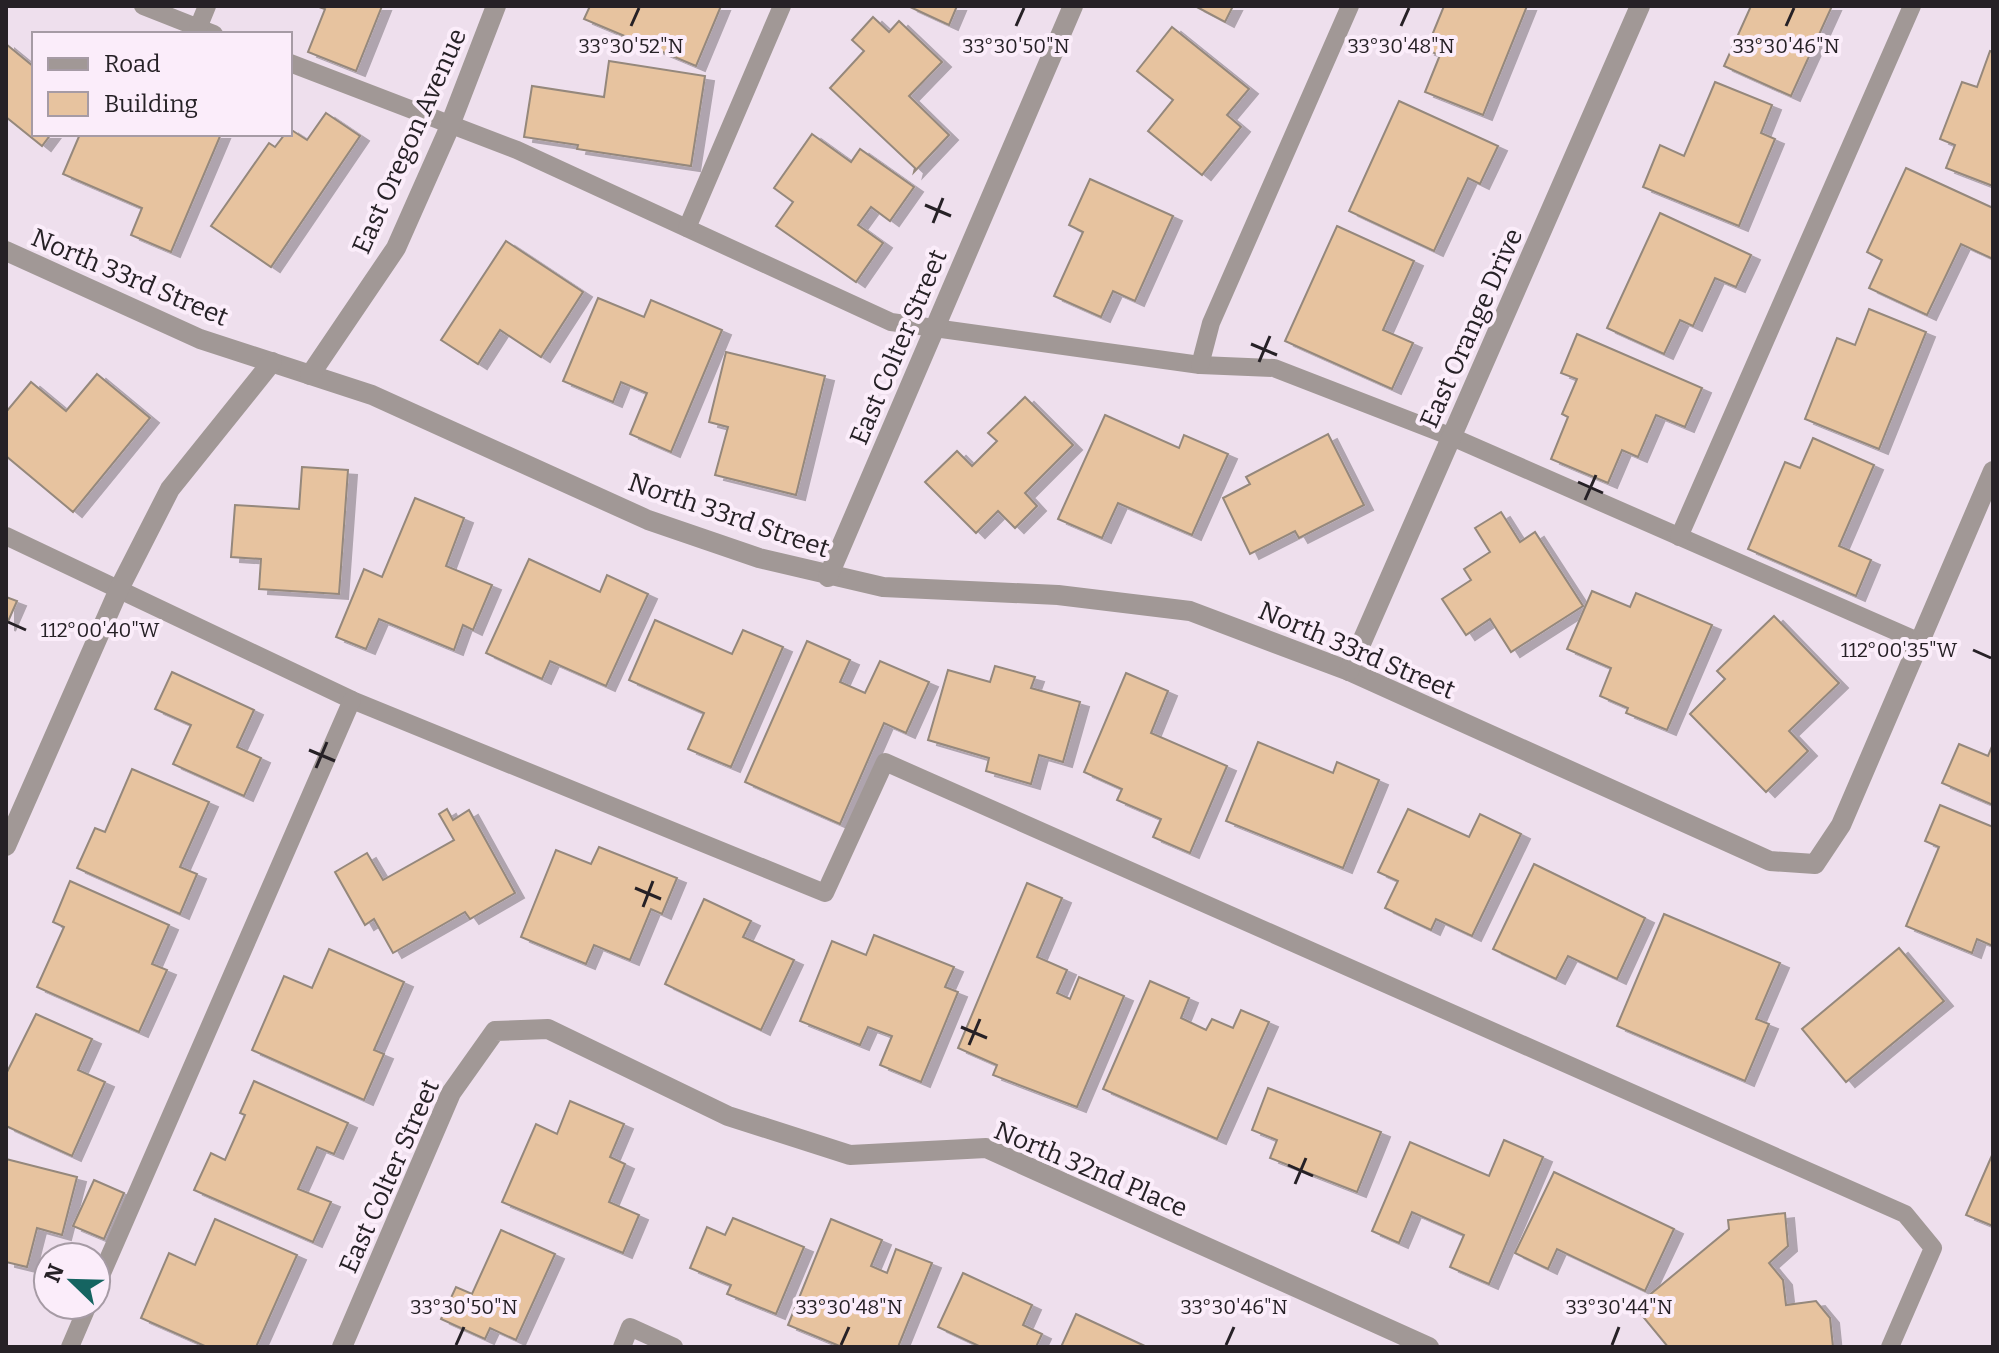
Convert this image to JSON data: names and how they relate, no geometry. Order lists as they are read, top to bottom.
{
  "streets": {
    "street": [
      "East Oregon Avenue",
      "North 33rd Street",
      "East Orange Drive",
      "East Colter Street",
      "North 32nd Place"
    ]
  },
  "crossings": [
    ["East Oregon Avenue", "North 33rd Street"],
    ["North 33rd Street", "East Orange Drive"],
    ["North 33rd Street", "East Colter Street"],
    ["East Colter Street", "North 32nd Place"]
  ],
  "legend": ["Road", "Building"],
  "north": "top left",
  "coordinates": [
    "33°30'52\"N",
    "33°30'50\"N",
    "33°30'48\"N",
    "33°30'46\"N",
    "112°00'40\"W",
    "112°00'35\"W",
    "33°30'44\"N"
  ]
}
